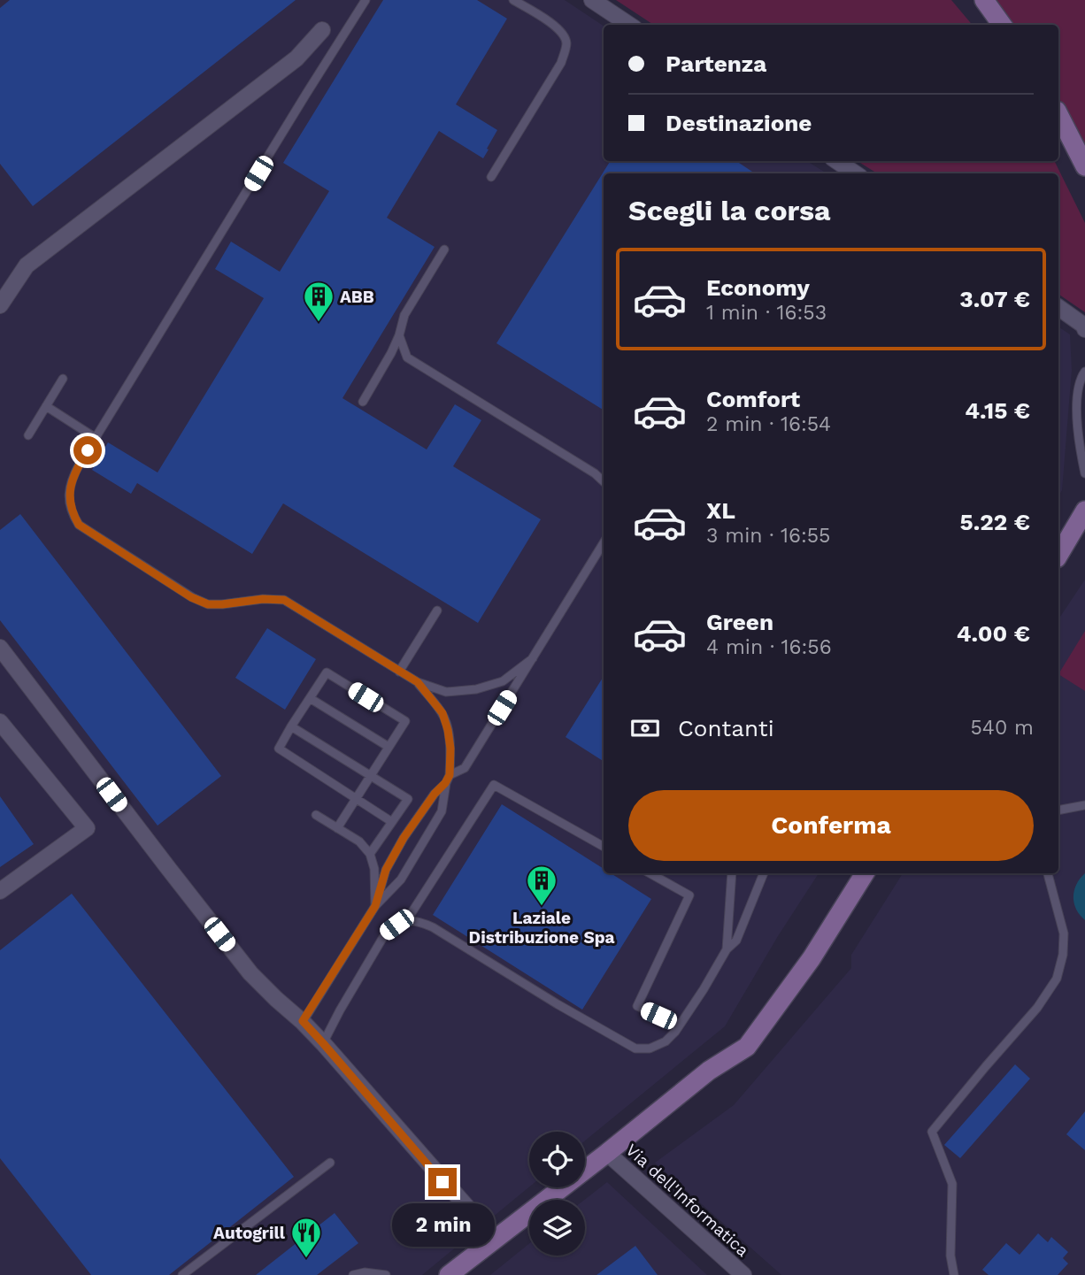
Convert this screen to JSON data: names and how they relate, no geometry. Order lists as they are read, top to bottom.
{
  "streets": {
    "street": ["Via dell'Informatica"]
  },
  "places": {
    "building": ["ABB", "Laziale Distribuzione Spa"],
    "restaurant": ["Autogrill"]
  },
  "page": {
    "banner": ["Partenza", "Destinazione"],
    "heading": "Scegli la corsa",
    "list": [
      {
        "name": "Economy",
        "note": "1 min · 16:53",
        "value": "3.07 €"
      },
      {
        "name": "Comfort",
        "note": "2 min · 16:54",
        "value": "4.15 €"
      },
      {
        "name": "XL",
        "note": "3 min · 16:55",
        "value": "5.22 €"
      },
      {
        "name": "Green",
        "note": "4 min · 16:56",
        "value": "4.00 €"
      }
    ],
    "pay": ["Contanti", "540 m"],
    "buttons": "Conferma",
    "bubble": "2 min"
  }
}
